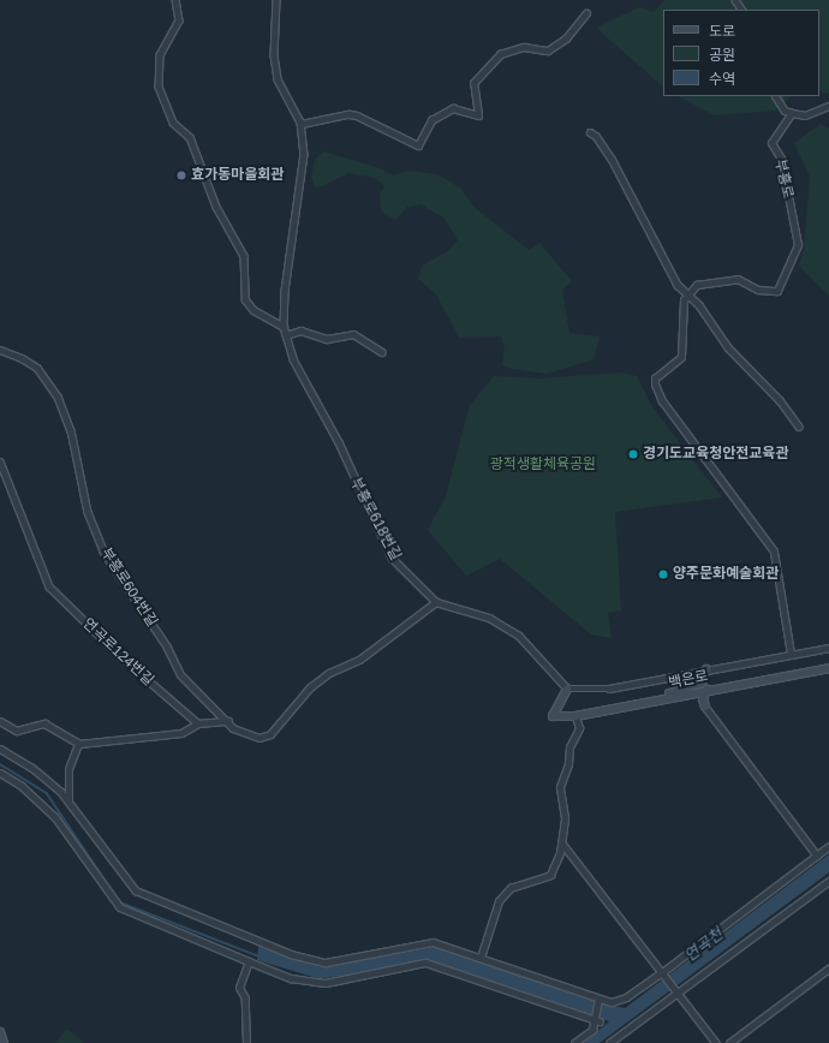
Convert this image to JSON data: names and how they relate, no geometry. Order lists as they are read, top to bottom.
{
  "streets": {
    "street": [
      "부흥로",
      "부흥로618번길",
      "부흥로604번길",
      "연곡로124번길",
      "백은로"
    ]
  },
  "crossings": [
    ["부흥로618번길", "부흥로604번길"],
    ["부흥로618번길", "백은로"]
  ],
  "water": ["연곡천"],
  "parks": ["광적생활체육공원"],
  "places": ["효가동마을회관", "경기도교육청안전교육관", "양주문화예술회관"],
  "legend": ["도로", "공원", "수역"]
}
